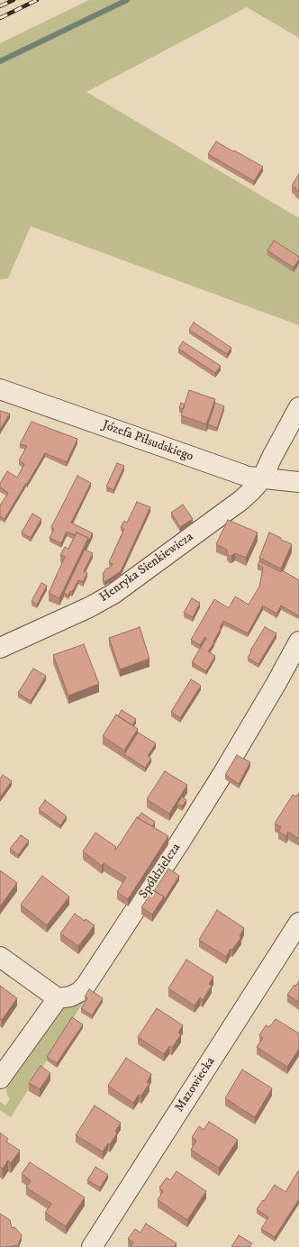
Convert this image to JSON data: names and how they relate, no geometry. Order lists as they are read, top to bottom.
{
  "streets": {
    "street": [
      "Józefa Piłsudskiego",
      "Henryka Sienkiewicza",
      "Spółdzielcza",
      "Mazowiecka"
    ]
  },
  "crossings": [
    ["Józefa Piłsudskiego", "Henryka Sienkiewicza"]
  ]
}
